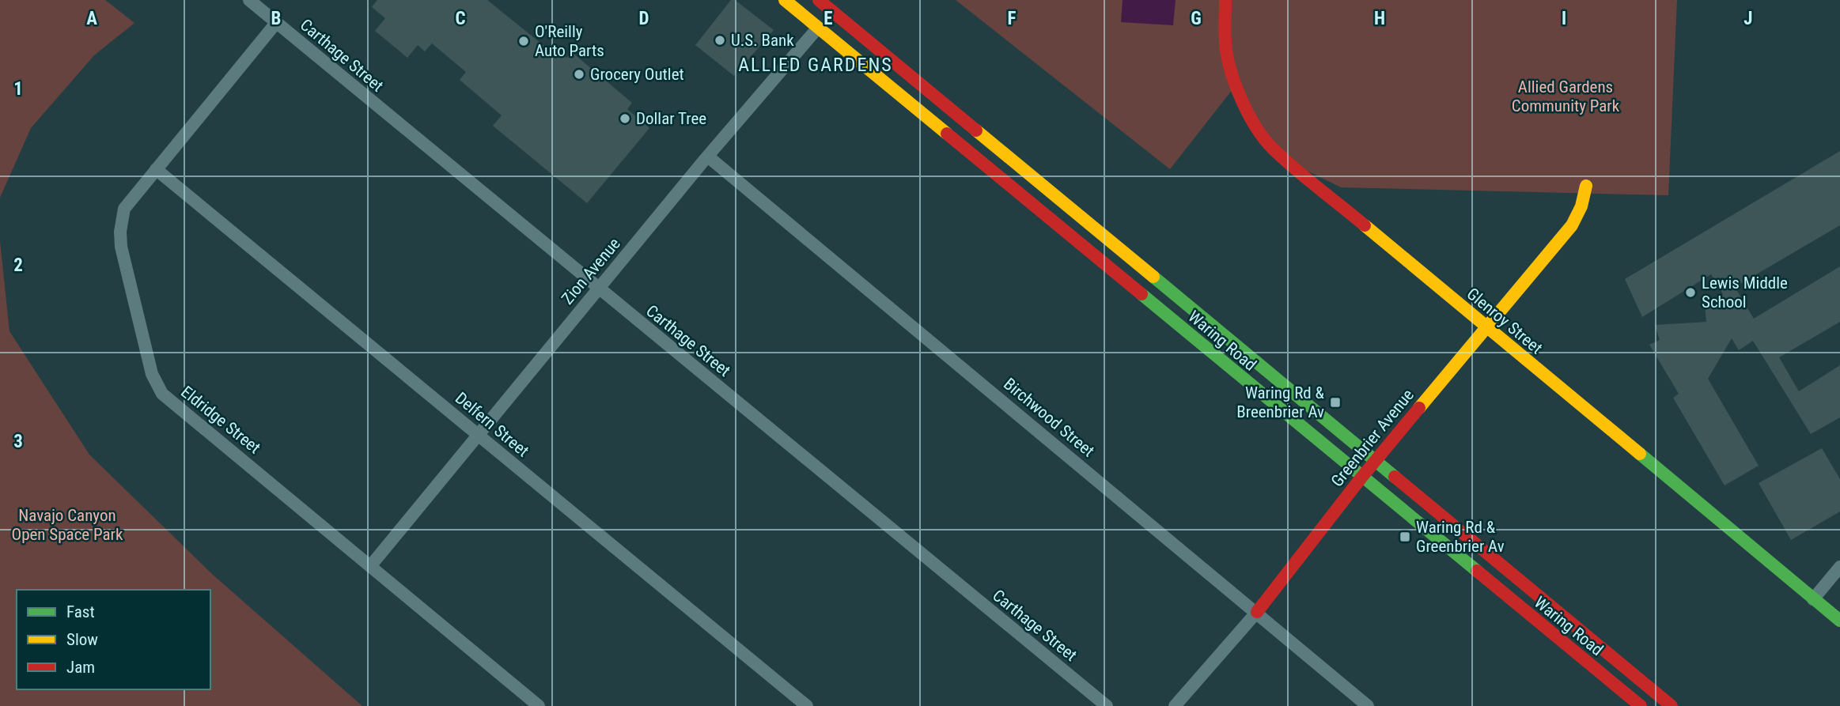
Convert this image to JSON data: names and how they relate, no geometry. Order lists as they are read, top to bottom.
{
  "streets": {
    "main road": [
      "Zion Avenue",
      "Glenroy Street",
      "Waring Road",
      "Greenbrier Avenue"
    ],
    "street": [
      "Carthage Street",
      "Birchwood Street",
      "Eldridge Street",
      "Delfern Street"
    ]
  },
  "crossings": [
    ["Carthage Street", "Zion Avenue"],
    ["Carthage Street", "Eldridge Street"],
    ["Zion Avenue", "Waring Road"],
    ["Zion Avenue", "Birchwood Street"],
    ["Zion Avenue", "Eldridge Street"],
    ["Zion Avenue", "Delfern Street"],
    ["Glenroy Street", "Greenbrier Avenue"],
    ["Waring Road", "Greenbrier Avenue"],
    ["Birchwood Street", "Greenbrier Avenue"],
    ["Eldridge Street", "Delfern Street"]
  ],
  "districts": ["ALLIED GARDENS"],
  "parks": ["Allied Gardens Community Park", "Navajo Canyon Open Space Park"],
  "places": {
    "other": [
      "U.S. Bank",
      "O'Reilly Auto Parts",
      "Grocery Outlet",
      "Dollar Tree",
      "Lewis Middle School"
    ],
    "transit": ["Waring Rd & Breenbrier Av", "Waring Rd & Greenbrier Av"]
  },
  "legend": ["Fast", "Slow", "Jam"],
  "grid": {
    "columns": [
      "A",
      "B",
      "C",
      "D",
      "E",
      "F",
      "G",
      "H",
      "I",
      "J"
    ],
    "rows": ["1", "2", "3"]
  }
}
